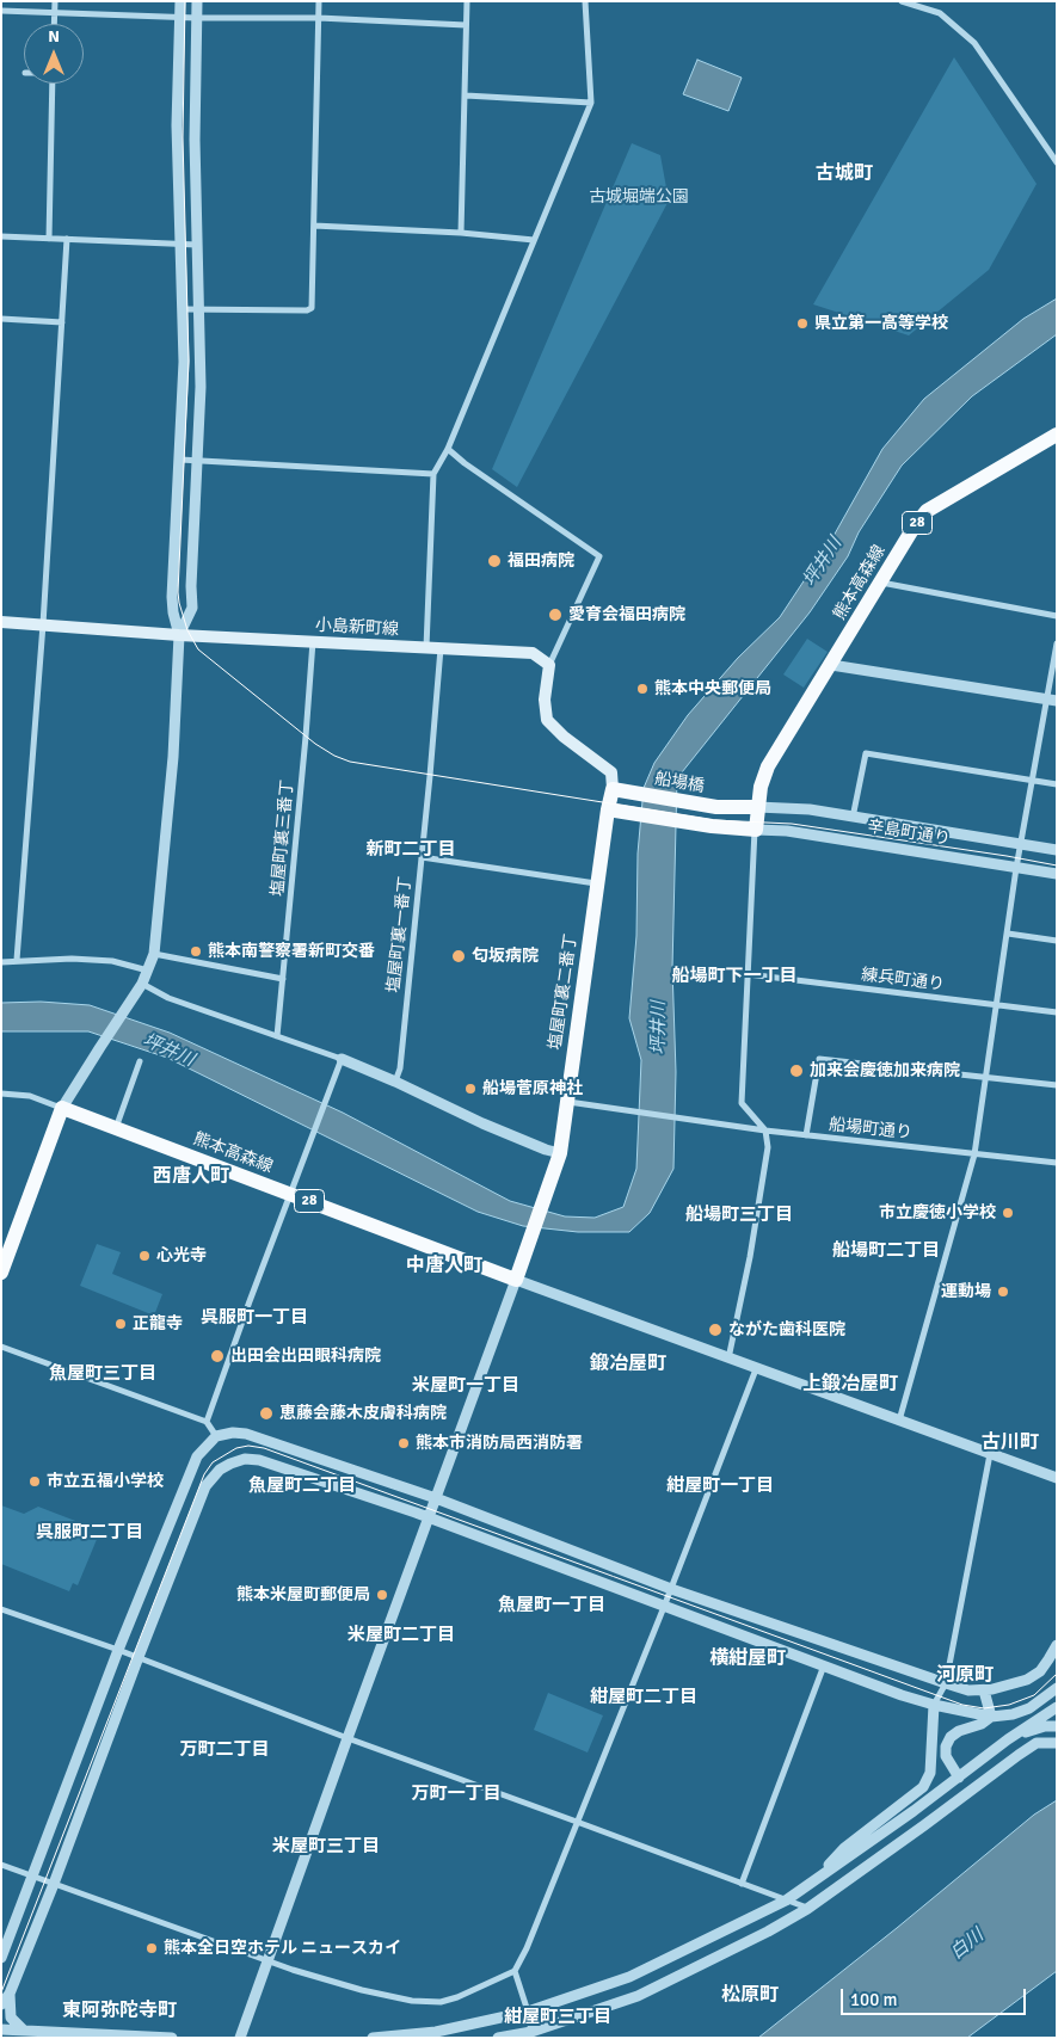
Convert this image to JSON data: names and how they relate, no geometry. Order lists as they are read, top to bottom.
{
  "streets": {
    "main road": [
      "28",
      "熊本高森線",
      "小島新町線",
      "船場橋",
      "塩屋町裏二番丁"
    ],
    "street": [
      "辛島町通り",
      "塩屋町裏三番丁",
      "塩屋町裏一番丁",
      "練兵町通り",
      "船場町通り"
    ]
  },
  "crossings": [
    ["熊本高森線", "船場橋"],
    ["熊本高森線", "辛島町通り"],
    ["熊本高森線", "塩屋町裏二番丁"],
    ["小島新町線", "塩屋町裏三番丁"],
    ["小島新町線", "塩屋町裏一番丁"],
    ["船場橋", "辛島町通り"],
    ["船場橋", "塩屋町裏二番丁"],
    ["塩屋町裏二番丁", "船場町通り"]
  ],
  "districts": [
    "古城町",
    "新町二丁目",
    "船場町下一丁目",
    "西唐人町",
    "船場町三丁目",
    "船場町二丁目",
    "中唐人町",
    "呉服町一丁目",
    "鍛冶屋町",
    "魚屋町三丁目",
    "上鍛冶屋町",
    "米屋町一丁目",
    "古川町",
    "魚屋町二丁目",
    "紺屋町一丁目",
    "呉服町二丁目",
    "魚屋町一丁目",
    "米屋町二丁目",
    "横紺屋町",
    "河原町",
    "紺屋町二丁目",
    "万町二丁目",
    "万町一丁目",
    "米屋町三丁目",
    "松原町",
    "東阿弥陀寺町",
    "紺屋町三丁目"
  ],
  "water": ["坪井川", "白川"],
  "parks": ["古城堀端公園"],
  "places": [
    "県立第一高等学校",
    "福田病院",
    "愛育会福田病院",
    "熊本中央郵便局",
    "熊本南警察署新町交番",
    "匂坂病院",
    "加来会慶徳加来病院",
    "船場菅原神社",
    "市立慶徳小学校",
    "心光寺",
    "運動場",
    "正龍寺",
    "ながた歯科医院",
    "出田会出田眼科病院",
    "恵藤会藤木皮膚科病院",
    "熊本市消防局西消防署",
    "市立五福小学校",
    "熊本米屋町郵便局",
    "熊本全日空ホテル ニュースカイ"
  ],
  "scale_bar": "100 m",
  "north": "top"
}
